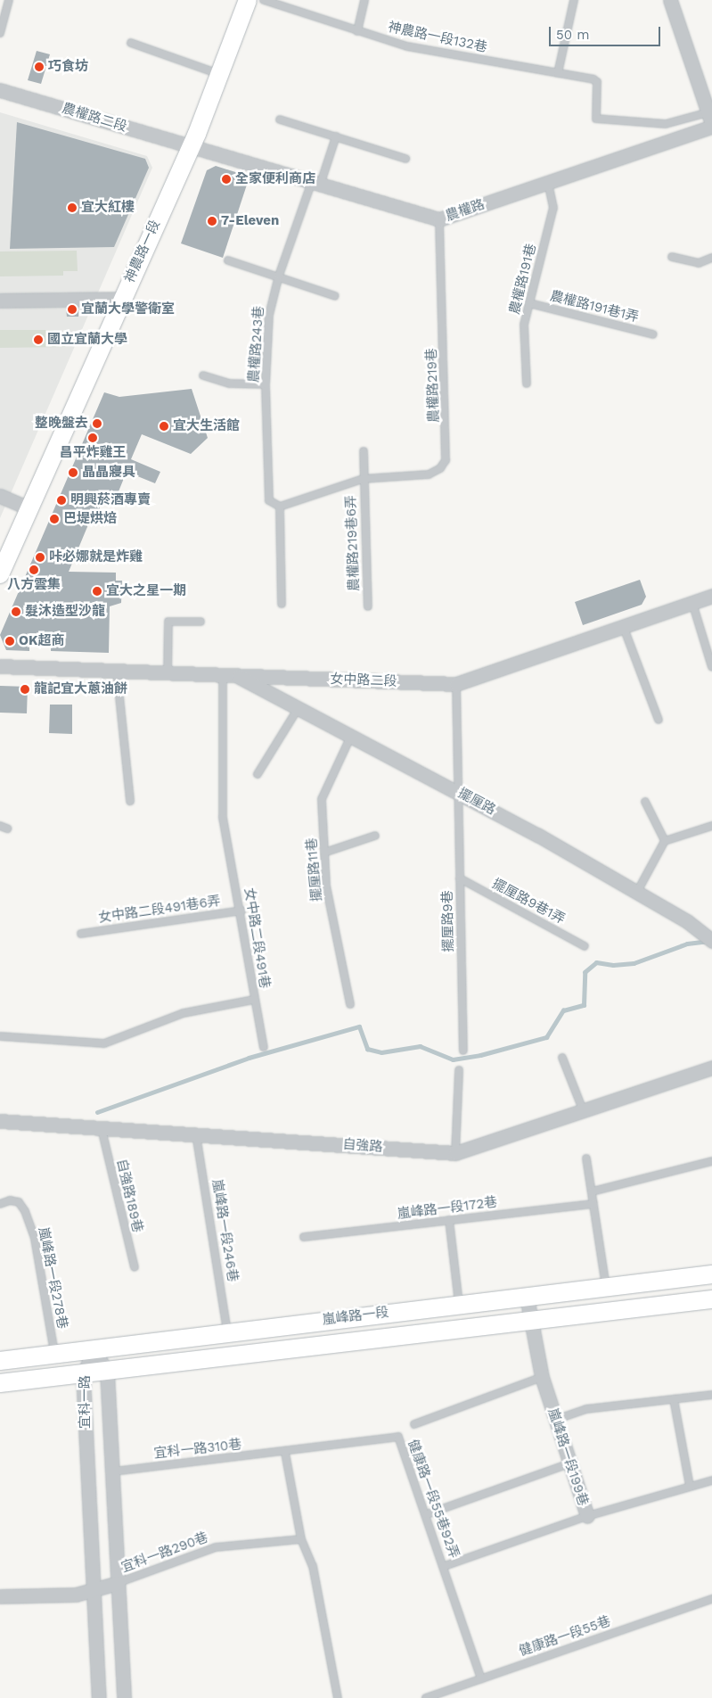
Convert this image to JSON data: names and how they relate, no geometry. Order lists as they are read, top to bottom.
{
  "streets": {
    "main road": ["神農路一段", "嵐峰路一段"],
    "street": [
      "農權路二段",
      "農權路",
      "女中路二段",
      "擺厘路",
      "自強路",
      "宜科一路",
      "嵐峰路一段199巷"
    ],
    "lane": [
      "神農路一段132巷",
      "農權路191巷",
      "農權路191巷1弄",
      "農權路243巷",
      "農權路219巷",
      "農權路219巷6弄",
      "擺厘路11巷",
      "擺厘路9巷1弄",
      "女中路二段491巷6弄",
      "擺厘路9巷",
      "女中路二段491巷",
      "自強路189巷",
      "嵐峰路一段172巷",
      "嵐峰路一段246巷",
      "嵐峰路一段278巷",
      "宜科一路310巷",
      "健康路一段55巷92弄",
      "宜科一路290巷",
      "健康路一段55巷"
    ]
  },
  "crossings": [
    ["神農路一段132巷", "農權路"],
    ["農權路二段", "農權路"],
    ["農權路二段", "神農路一段"],
    ["農權路", "神農路一段"],
    ["農權路", "農權路191巷"],
    ["農權路", "農權路243巷"],
    ["農權路", "農權路219巷"],
    ["農權路191巷", "農權路191巷1弄"],
    ["農權路243巷", "農權路219巷"],
    ["農權路219巷", "農權路219巷6弄"],
    ["女中路二段", "擺厘路"],
    ["女中路二段", "擺厘路9巷"],
    ["女中路二段", "女中路二段491巷"],
    ["擺厘路", "擺厘路11巷"],
    ["擺厘路", "擺厘路9巷"],
    ["擺厘路", "女中路二段491巷"],
    ["擺厘路9巷1弄", "擺厘路9巷"],
    ["女中路二段491巷6弄", "女中路二段491巷"],
    ["自強路", "自強路189巷"],
    ["自強路", "嵐峰路一段246巷"],
    ["嵐峰路一段246巷", "嵐峰路一段"],
    ["嵐峰路一段278巷", "嵐峰路一段"],
    ["嵐峰路一段", "宜科一路"],
    ["嵐峰路一段", "嵐峰路一段199巷"],
    ["宜科一路", "宜科一路310巷"],
    ["宜科一路", "宜科一路290巷"],
    ["宜科一路310巷", "健康路一段55巷92弄"],
    ["健康路一段55巷92弄", "健康路一段55巷"]
  ],
  "places": [
    "巧食坊",
    "全家便利商店",
    "宜大紅樓",
    "7-Eleven",
    "宜蘭大學警衛室",
    "國立宜蘭大學",
    "整晚盤去",
    "宜大生活館",
    "昌平炸雞王",
    "晶晶寢具",
    "明興菸酒專賣",
    "巴堤烘焙",
    "咔必娜就是炸雞",
    "八方雲集",
    "宜大之星一期",
    "髮沐造型沙龍",
    "OK超商",
    "龍記宜大蔥油餅"
  ],
  "scale_bar": "50 m"
}
